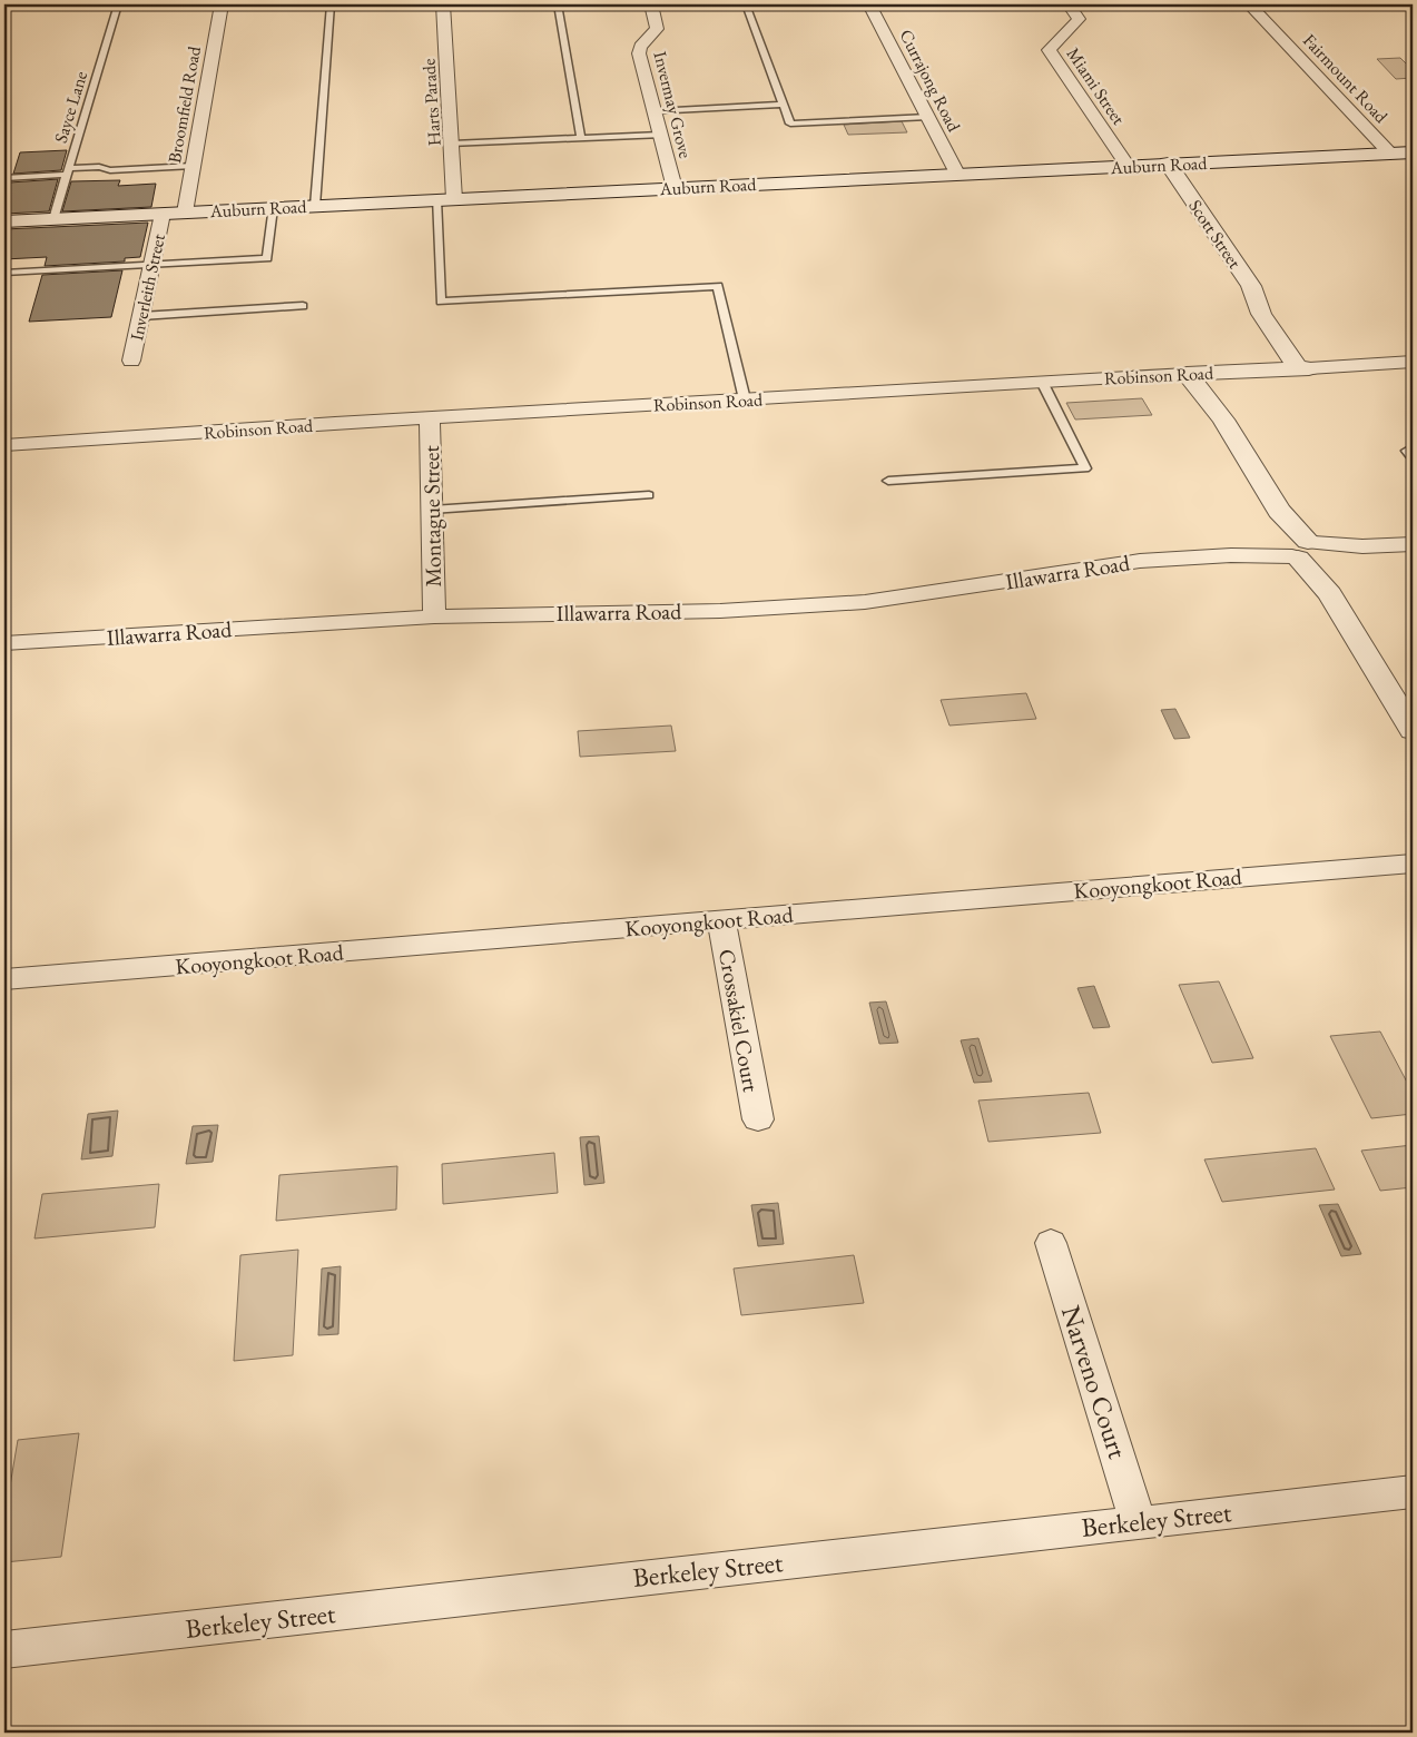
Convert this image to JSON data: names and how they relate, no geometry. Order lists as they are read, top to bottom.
{
  "streets": {
    "main road": ["Auburn Road", "Scott Street", "Robinson Road"],
    "street": [
      "Fairmount Road",
      "Currajong Road",
      "Miami Street",
      "Harts Parade",
      "Broomfield Road",
      "Invermay Grove",
      "Inverleith Street",
      "Montague Street",
      "Illawarra Road",
      "Kooyongkoot Road",
      "Crossakiel Court",
      "Narveno Court",
      "Berkeley Street"
    ],
    "lane": ["Sayce Lane"]
  },
  "crossings": [
    ["Fairmount Road", "Auburn Road"],
    ["Currajong Road", "Auburn Road"],
    ["Miami Street", "Auburn Road"],
    ["Harts Parade", "Auburn Road"],
    ["Broomfield Road", "Auburn Road"],
    ["Invermay Grove", "Auburn Road"],
    ["Sayce Lane", "Auburn Road"],
    ["Auburn Road", "Scott Street"],
    ["Auburn Road", "Inverleith Street"],
    ["Scott Street", "Robinson Road"],
    ["Robinson Road", "Montague Street"],
    ["Montague Street", "Illawarra Road"],
    ["Kooyongkoot Road", "Crossakiel Court"],
    ["Narveno Court", "Berkeley Street"]
  ]
}
